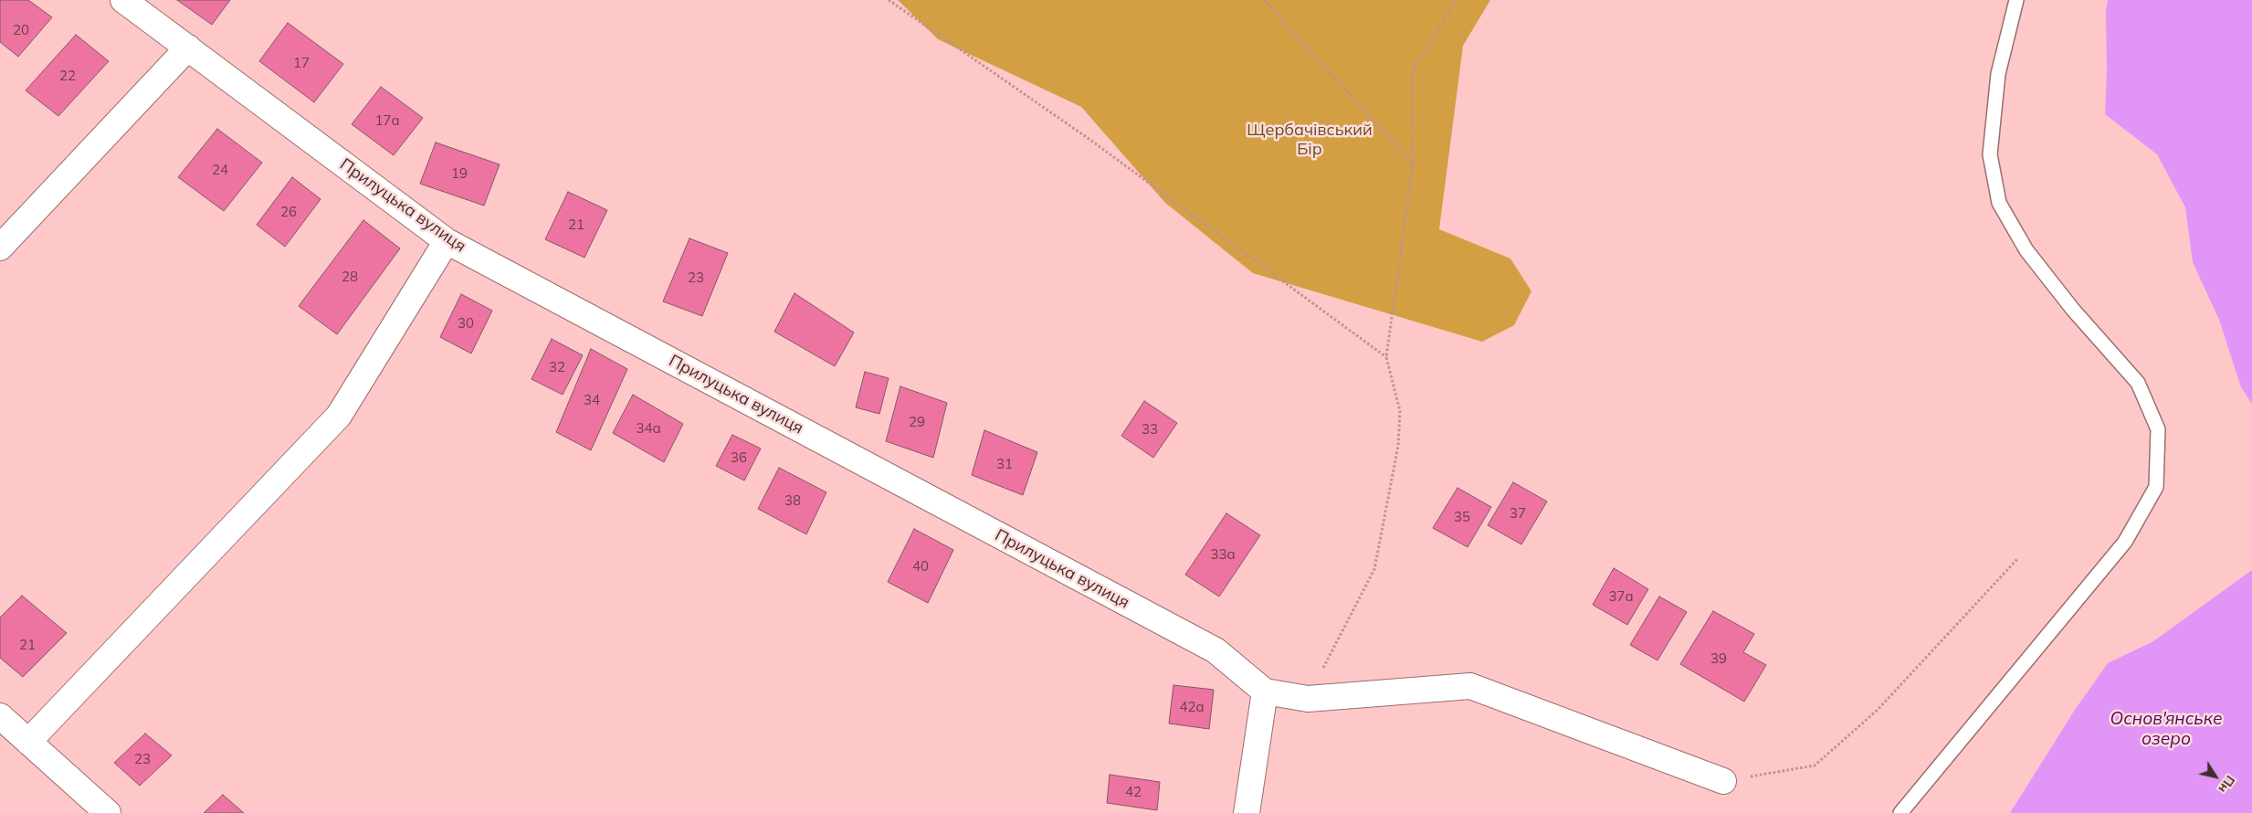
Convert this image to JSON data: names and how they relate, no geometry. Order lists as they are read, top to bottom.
{
  "streets": {
    "street": ["Прилуцька вулиця"]
  },
  "water": ["Основ'янське озеро"],
  "parks": ["Щербачівський Бір"],
  "house_numbers": [
    "20",
    "17",
    "22",
    "17а",
    "24",
    "19",
    "26",
    "21",
    "28",
    "23",
    "30",
    "32",
    "34",
    "29",
    "34а",
    "33",
    "36",
    "31",
    "38",
    "37",
    "35",
    "33а",
    "40",
    "37а",
    "21",
    "39",
    "42а",
    "23",
    "42"
  ],
  "north": "bottom right"
}
